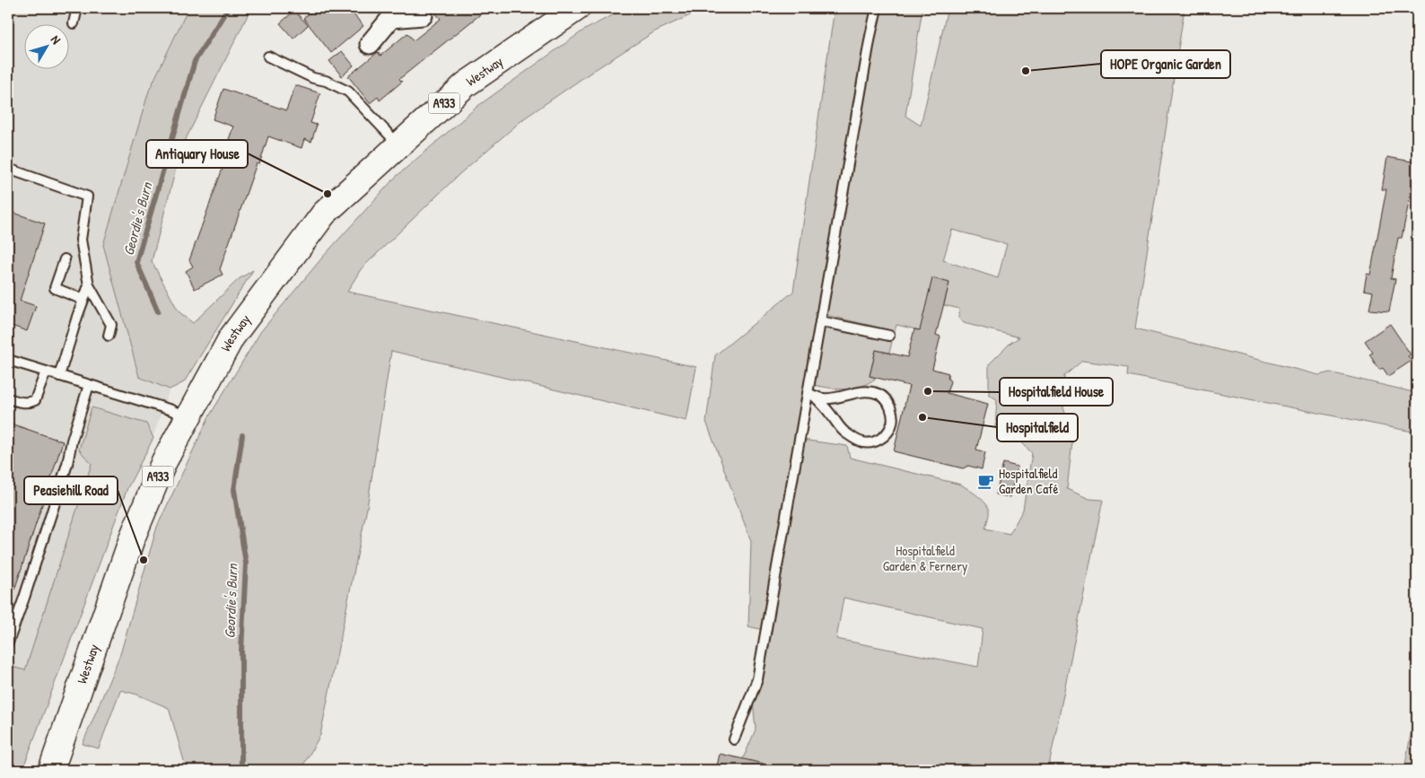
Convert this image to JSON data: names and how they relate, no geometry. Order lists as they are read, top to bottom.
{
  "streets": {
    "main road": ["Westway", "A933"]
  },
  "water": ["Geordie's Burn"],
  "parks": ["Hospitalfield Garden & Fernery"],
  "places": {
    "other": [
      "HOPE Organic Garden",
      "Antiquary House",
      "Hospitalfield House",
      "Hospitalfield",
      "Peasiehill Road"
    ],
    "cafe": ["Hospitalfield Garden Café"]
  },
  "north": "top right"
}
